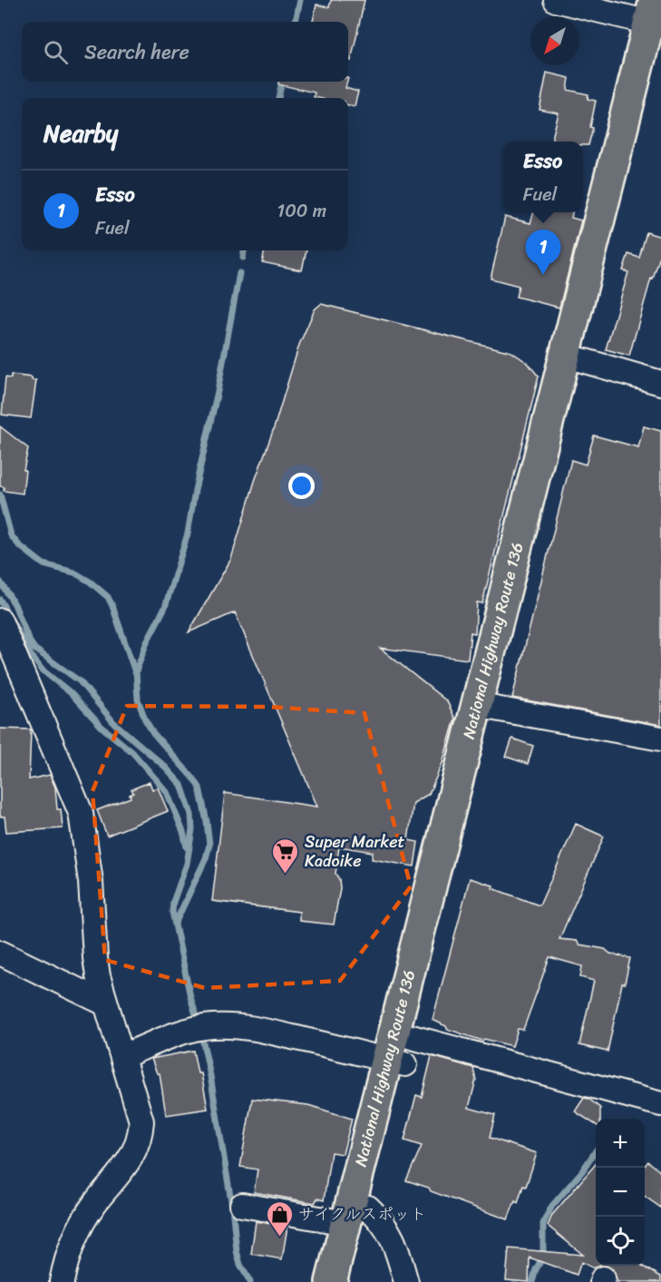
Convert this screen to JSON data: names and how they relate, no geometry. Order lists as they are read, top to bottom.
{
  "streets": {
    "highway": ["National Highway Route 136"]
  },
  "places": {
    "supermarket": ["Super Market Kadoike"],
    "shop": ["サイクルスポット"]
  },
  "north": "bottom left",
  "page": {
    "search": "Search here",
    "heading": "Nearby",
    "popup": ["Esso", "Fuel"],
    "list": [
      {
        "mark": "1",
        "name": "Esso",
        "note": "Fuel",
        "value": "100 m"
      }
    ],
    "pins": "1",
    "map_buttons": ["+", "−"]
  }
}
